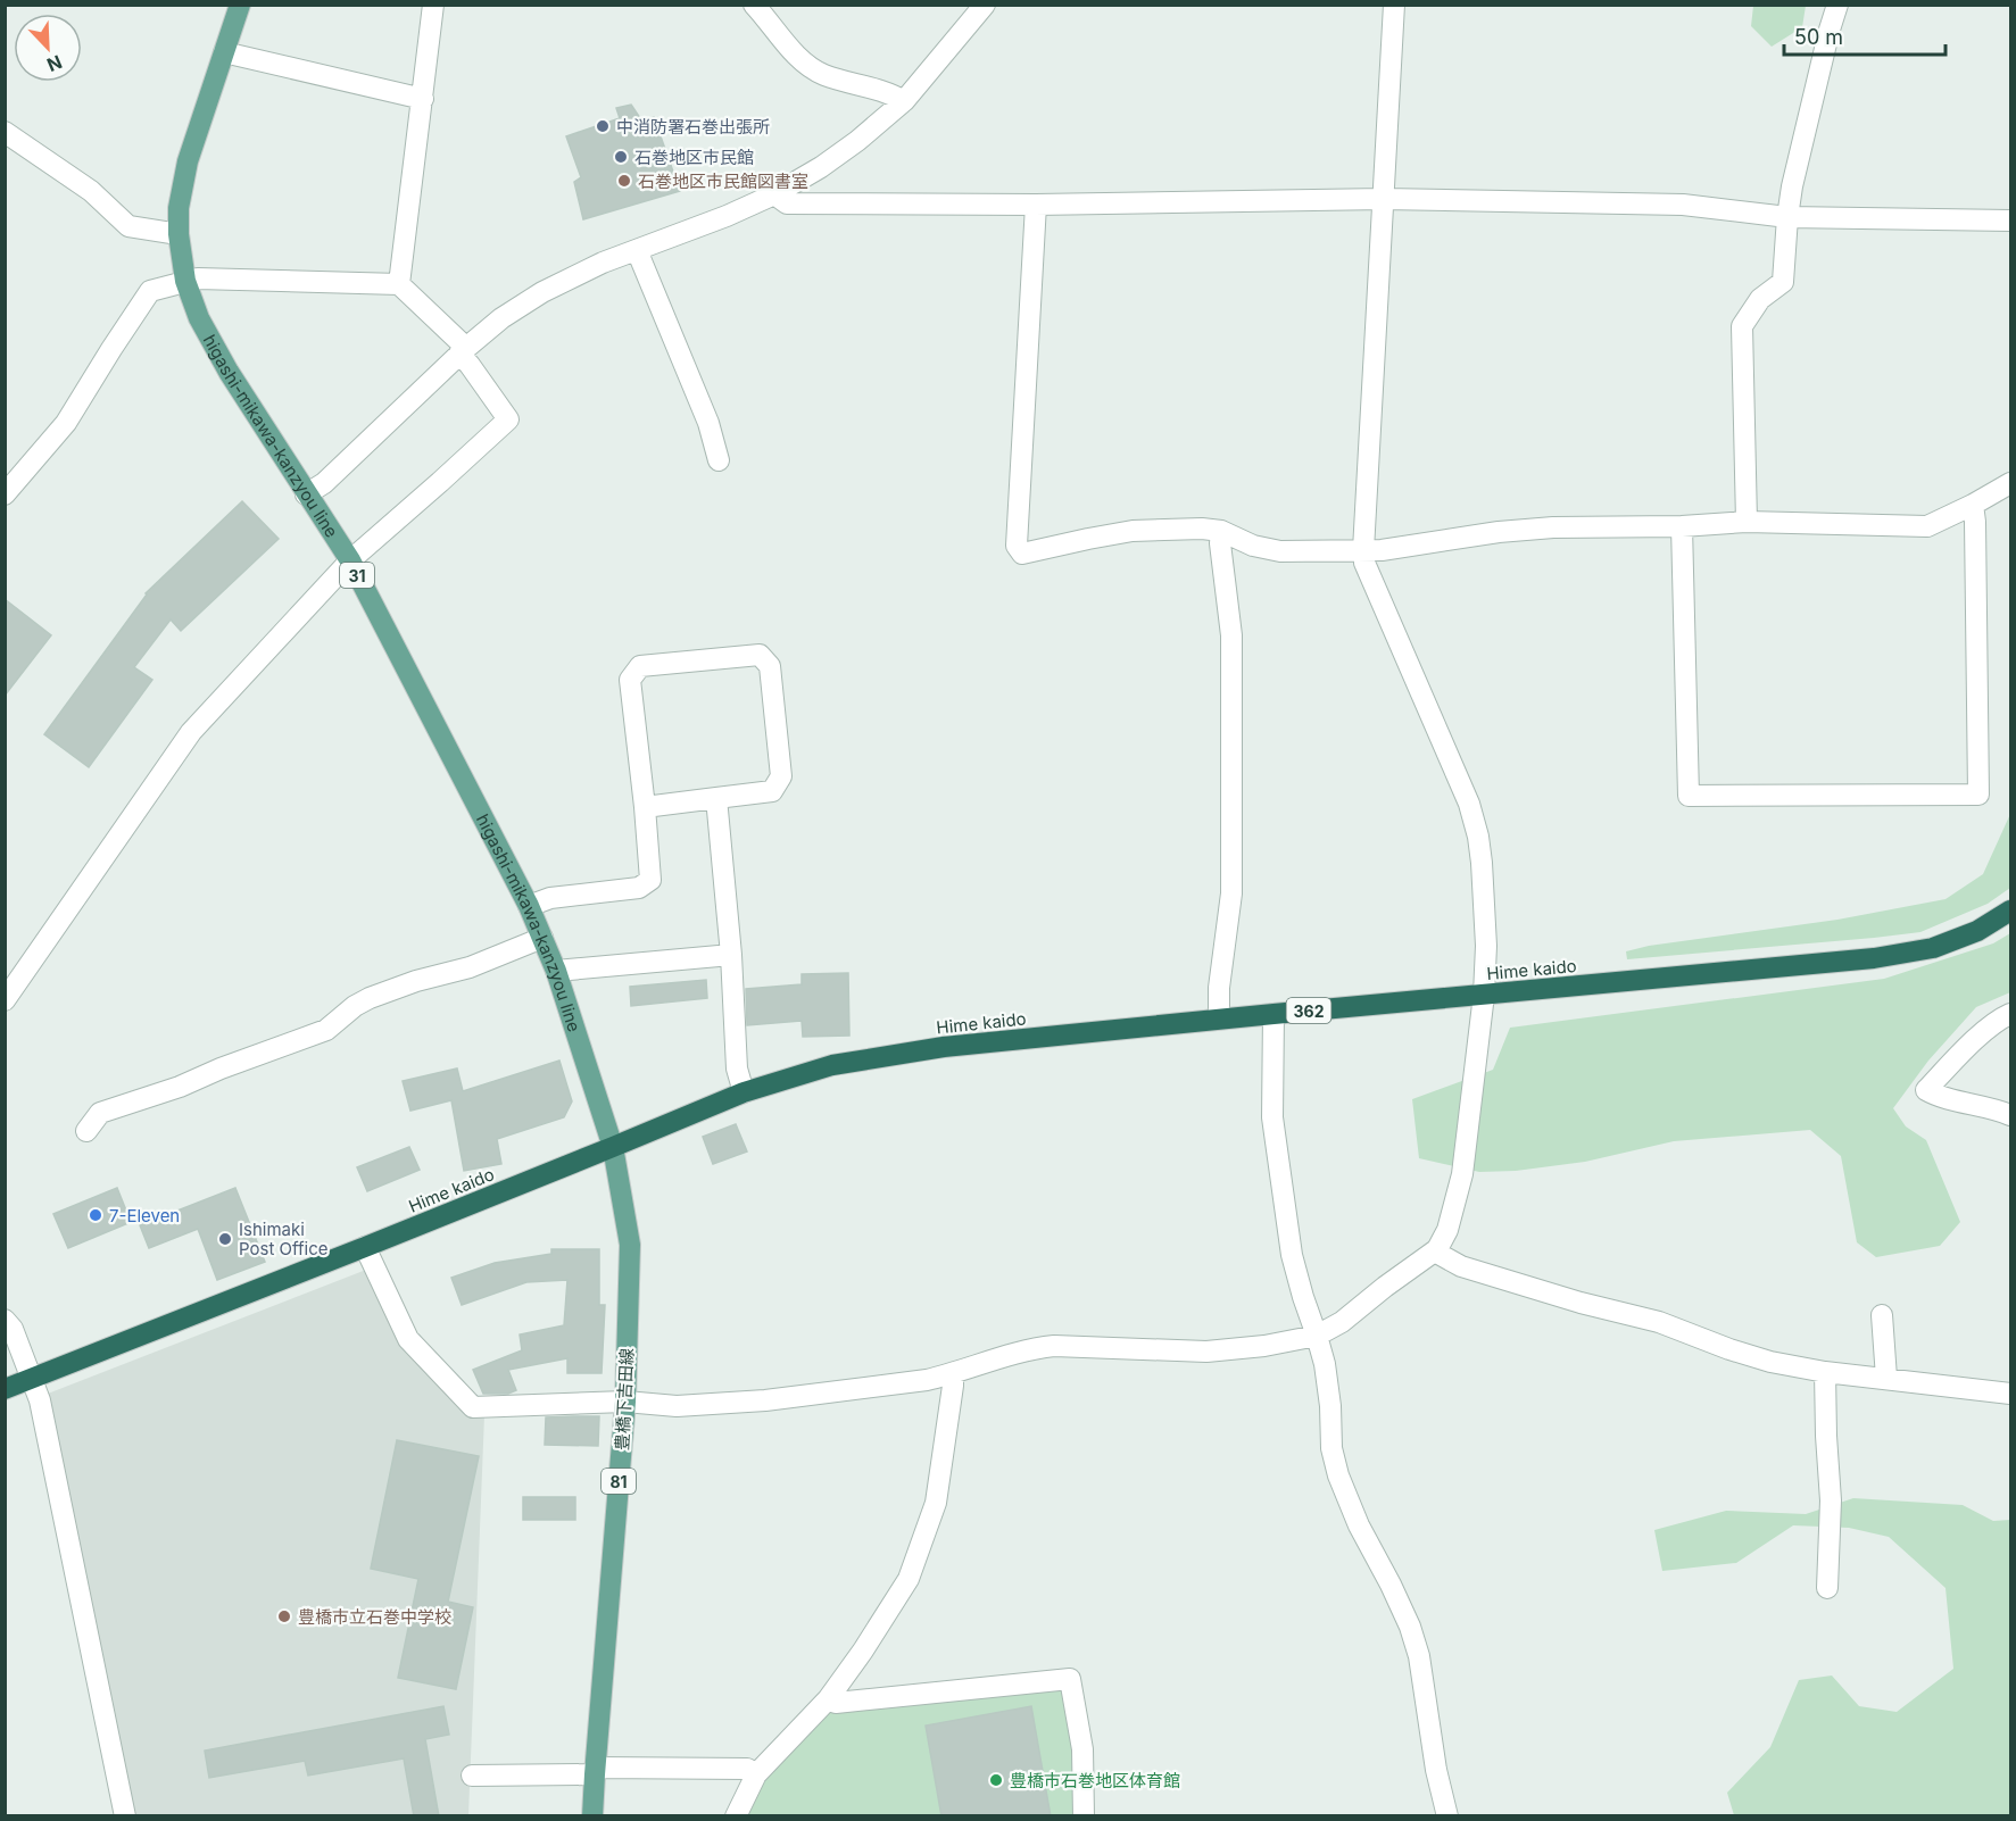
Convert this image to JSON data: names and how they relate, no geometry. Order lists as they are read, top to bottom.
{
  "streets": {
    "highway": ["Hime kaido", "362"],
    "main road": [
      "higashi-mikawa-kanzyou line",
      "31",
      "豊橋下吉田線",
      "81"
    ]
  },
  "crossings": [
    ["higashi-mikawa-kanzyou line", "Hime kaido"],
    ["higashi-mikawa-kanzyou line", "豊橋下吉田線"],
    ["Hime kaido", "豊橋下吉田線"]
  ],
  "places": [
    "中消防署石巻出張所",
    "石巻地区市民館",
    "石巻地区市民館図書室",
    "7-Eleven",
    "Ishimaki Post Office",
    "豊橋市立石巻中学校",
    "豊橋市石巻地区体育館"
  ],
  "scale_bar": "50 m",
  "north": "bottom right"
}
